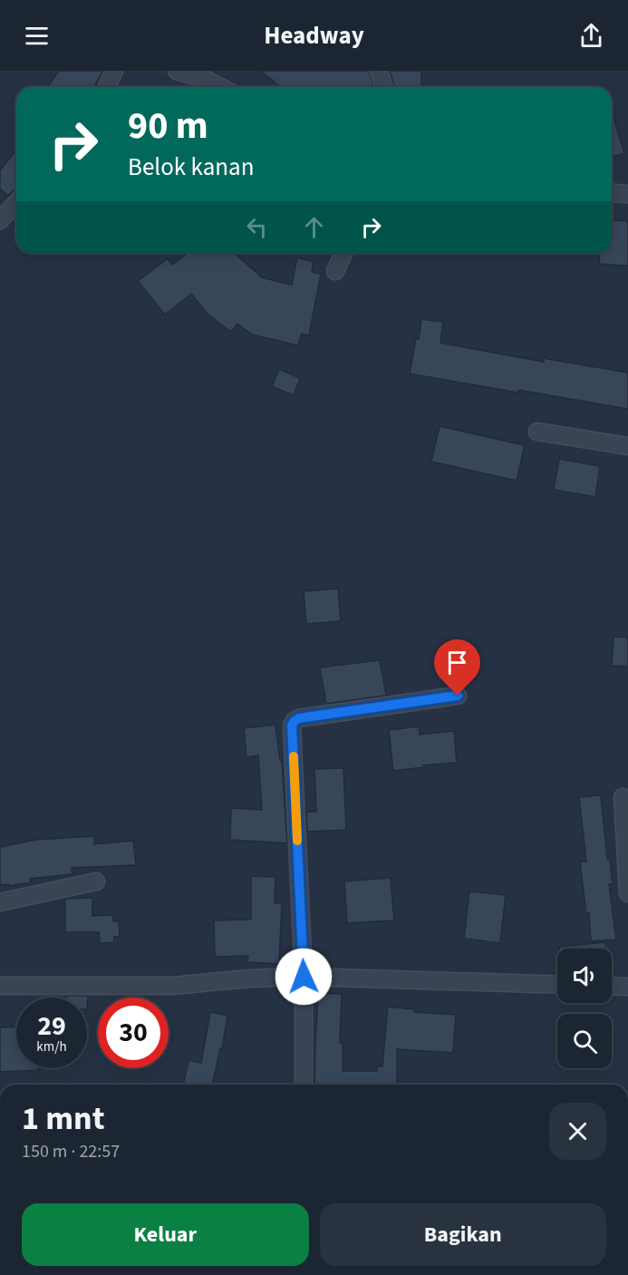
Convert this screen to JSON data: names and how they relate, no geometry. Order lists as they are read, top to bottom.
{
  "page": {
    "header": "Headway",
    "turn": ["90 m", "Belok kanan"],
    "speed": "29 km/h",
    "limit": "30",
    "heading": ["1 mnt", "150 m · 22:57"],
    "buttons": ["Keluar", "Bagikan"]
  }
}
